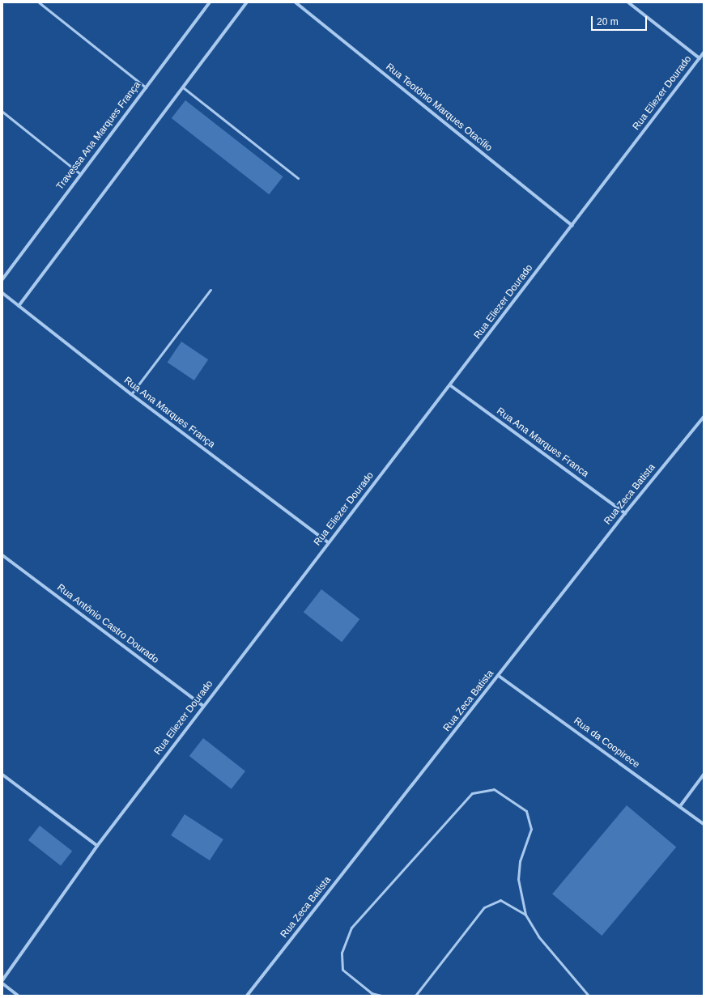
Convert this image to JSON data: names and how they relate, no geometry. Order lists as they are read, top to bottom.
{
  "streets": {
    "street": [
      "Rua Eliezer Dourado",
      "Rua Teotônio Marques Otacílio",
      "Travessa Ana Marques França",
      "Rua Ana Marques França",
      "Rua Ana Marques Franca",
      "Rua Zeca Batista",
      "Rua Antônio Castro Dourado",
      "Rua da Coopirece"
    ]
  },
  "crossings": [
    ["Rua Eliezer Dourado", "Rua Teotônio Marques Otacílio"],
    ["Rua Eliezer Dourado", "Rua Ana Marques França"],
    ["Rua Eliezer Dourado", "Rua Ana Marques Franca"],
    ["Rua Eliezer Dourado", "Rua Antônio Castro Dourado"],
    ["Rua Ana Marques Franca", "Rua Zeca Batista"],
    ["Rua Zeca Batista", "Rua da Coopirece"]
  ],
  "scale_bar": "20 m"
}
